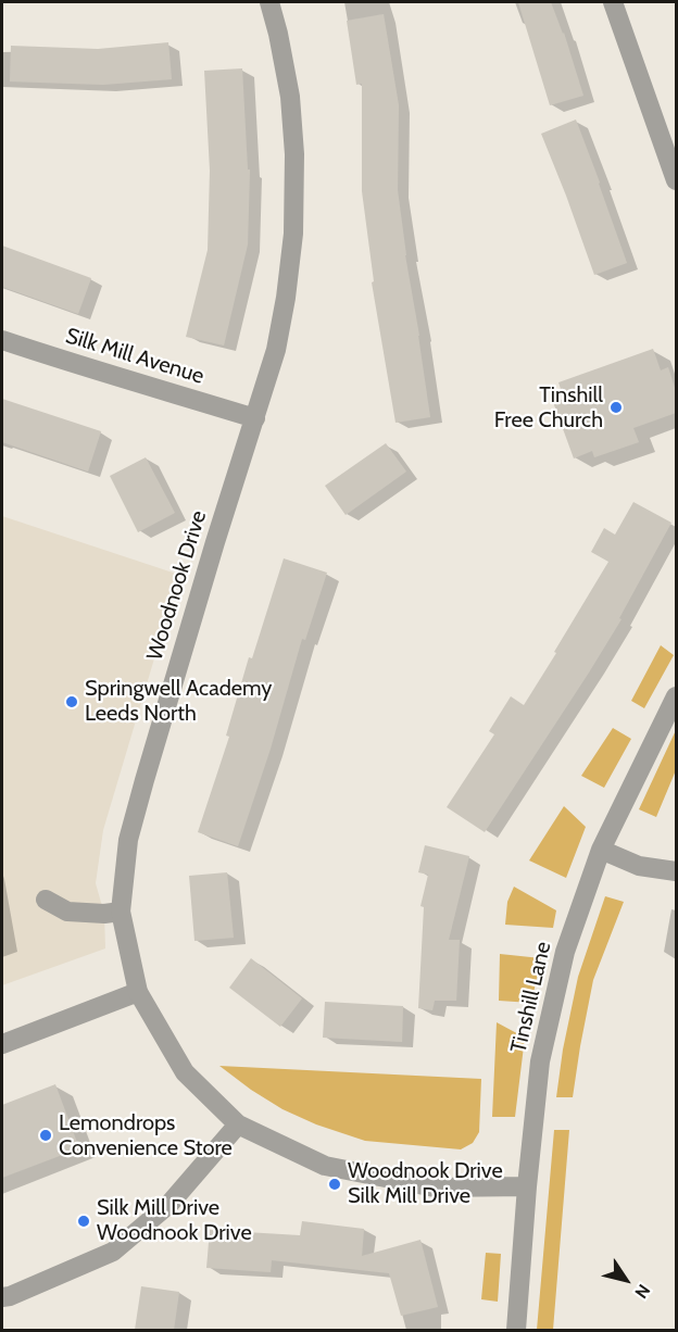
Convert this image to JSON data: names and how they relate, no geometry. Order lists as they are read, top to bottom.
{
  "streets": {
    "street": ["Silk Mill Avenue", "Woodnook Drive", "Tinshill Lane"]
  },
  "crossings": [
    ["Silk Mill Avenue", "Woodnook Drive"],
    ["Woodnook Drive", "Tinshill Lane"]
  ],
  "places": [
    "Tinshill Free Church",
    "Springwell Academy Leeds North",
    "Lemondrops Convenience Store",
    "Woodnook Drive Silk Mill Drive",
    "Silk Mill Drive Woodnook Drive"
  ],
  "north": "bottom right"
}
